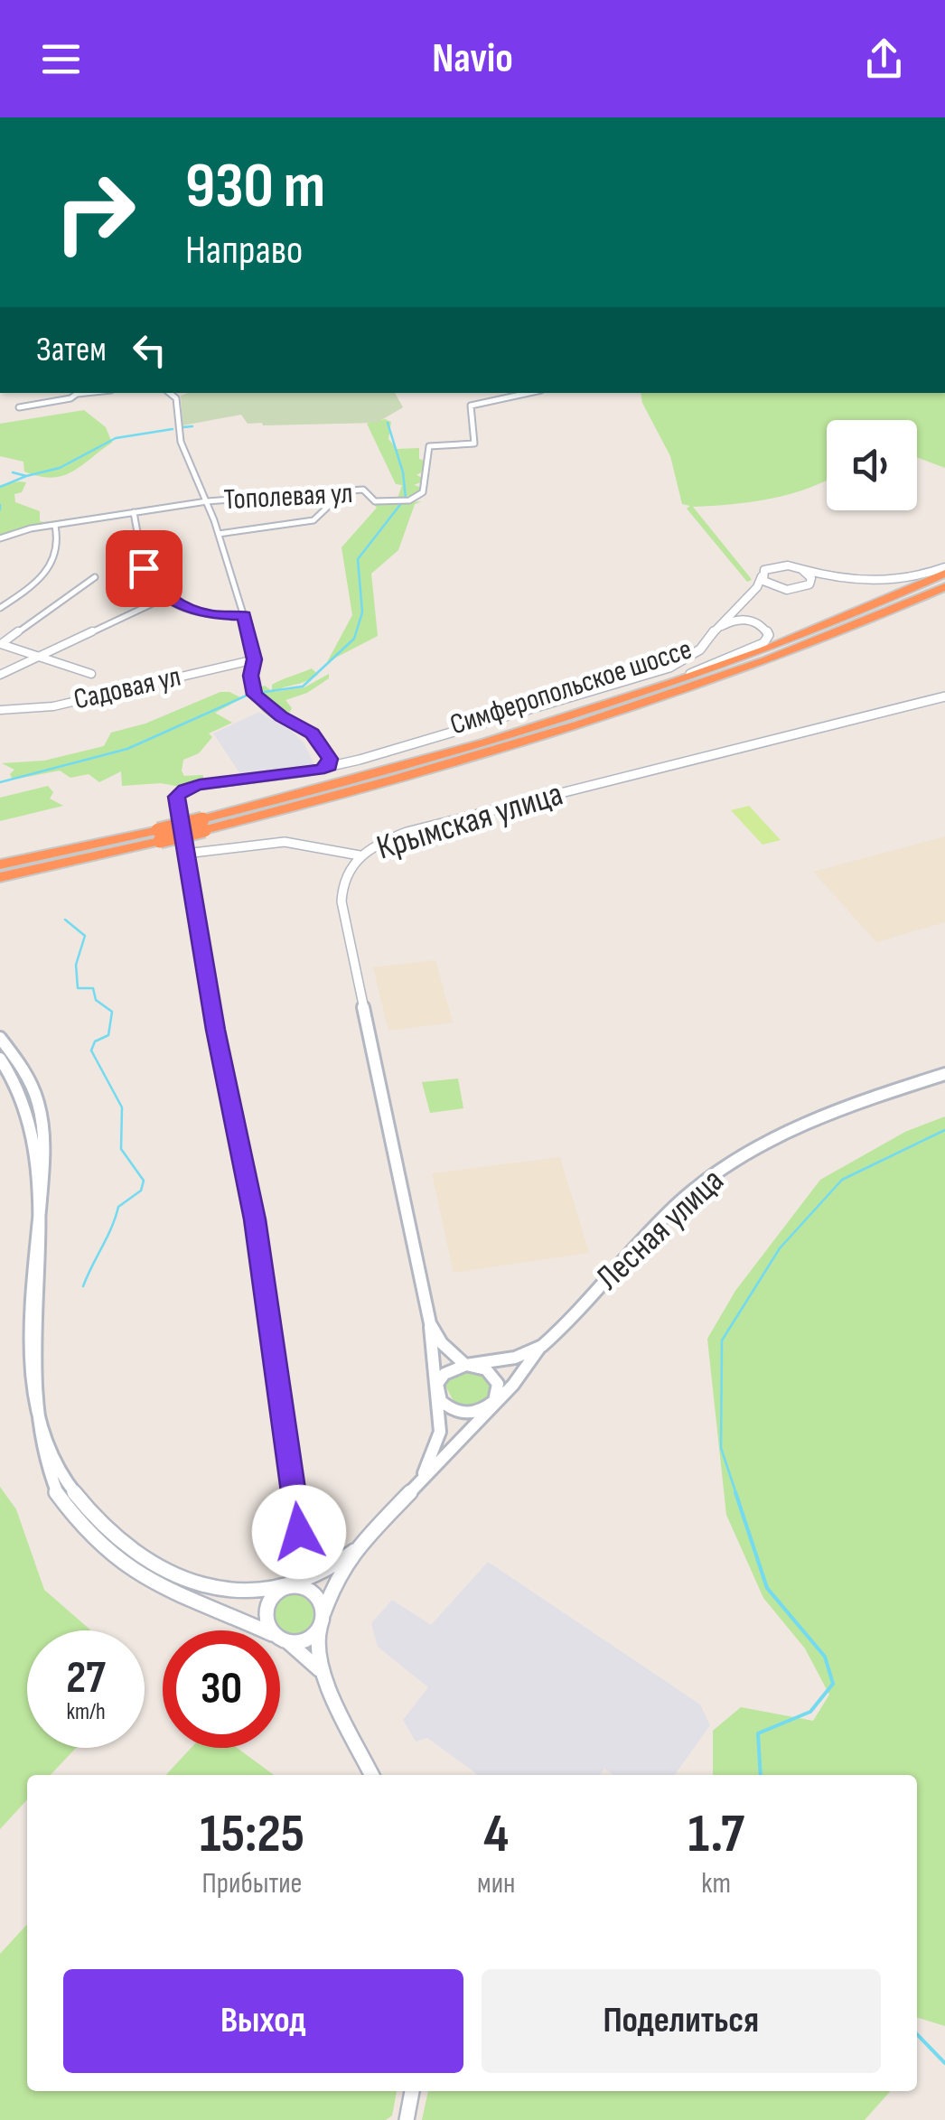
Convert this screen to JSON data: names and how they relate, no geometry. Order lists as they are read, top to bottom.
{
  "streets": {
    "highway": ["Симферопольское шоссе"],
    "street": [
      "Тополевая ул",
      "Садовая ул",
      "Крымская улица",
      "Лесная улица"
    ]
  },
  "crossings": [
    ["Крымская улица", "Лесная улица"]
  ],
  "page": {
    "header": "Navio",
    "turn": ["930 m", "Направо"],
    "then": "Затем",
    "speed": "27 km/h",
    "limit": "30",
    "eta": [
      "15:25",
      "Прибытие",
      "4",
      "мин",
      "1.7",
      "km"
    ],
    "buttons": ["Выход", "Поделиться"]
  }
}
